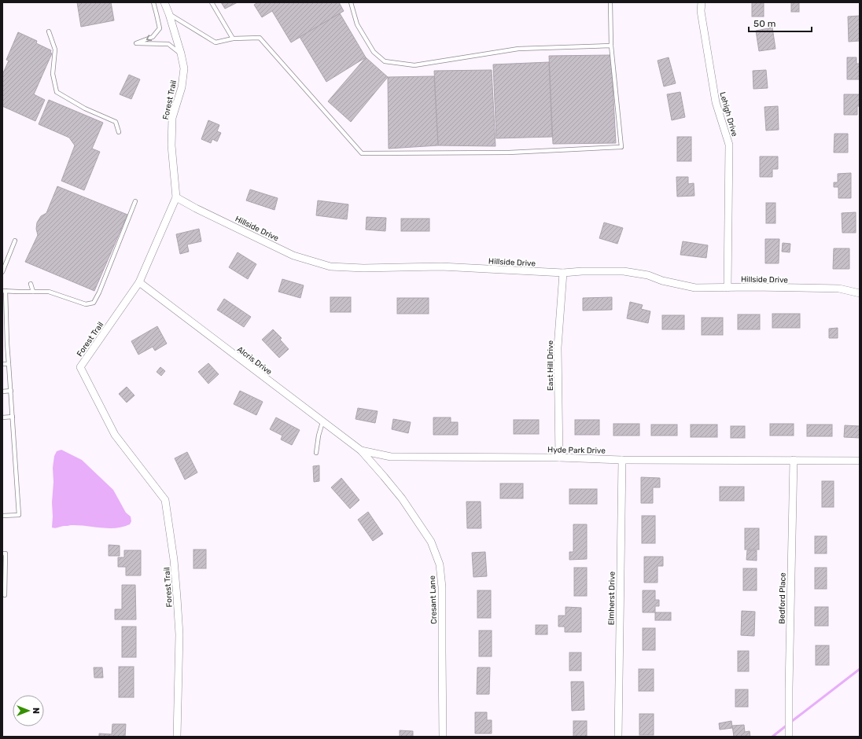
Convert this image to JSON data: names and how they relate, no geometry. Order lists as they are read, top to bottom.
{
  "streets": {
    "street": [
      "Forest Trail",
      "Lehigh Drive",
      "Hillside Drive",
      "Alcris Drive",
      "East Hill Drive",
      "Hyde Park Drive",
      "Elmherst Drive",
      "Bedford Place",
      "Cresant Lane"
    ]
  },
  "crossings": [
    ["Forest Trail", "Hillside Drive"],
    ["Forest Trail", "Alcris Drive"],
    ["Lehigh Drive", "Hillside Drive"],
    ["Hillside Drive", "East Hill Drive"],
    ["Alcris Drive", "Hyde Park Drive"],
    ["Alcris Drive", "Cresant Lane"],
    ["East Hill Drive", "Hyde Park Drive"],
    ["Hyde Park Drive", "Elmherst Drive"],
    ["Hyde Park Drive", "Bedford Place"],
    ["Hyde Park Drive", "Cresant Lane"]
  ],
  "scale_bar": "50 m",
  "north": "right"
}
